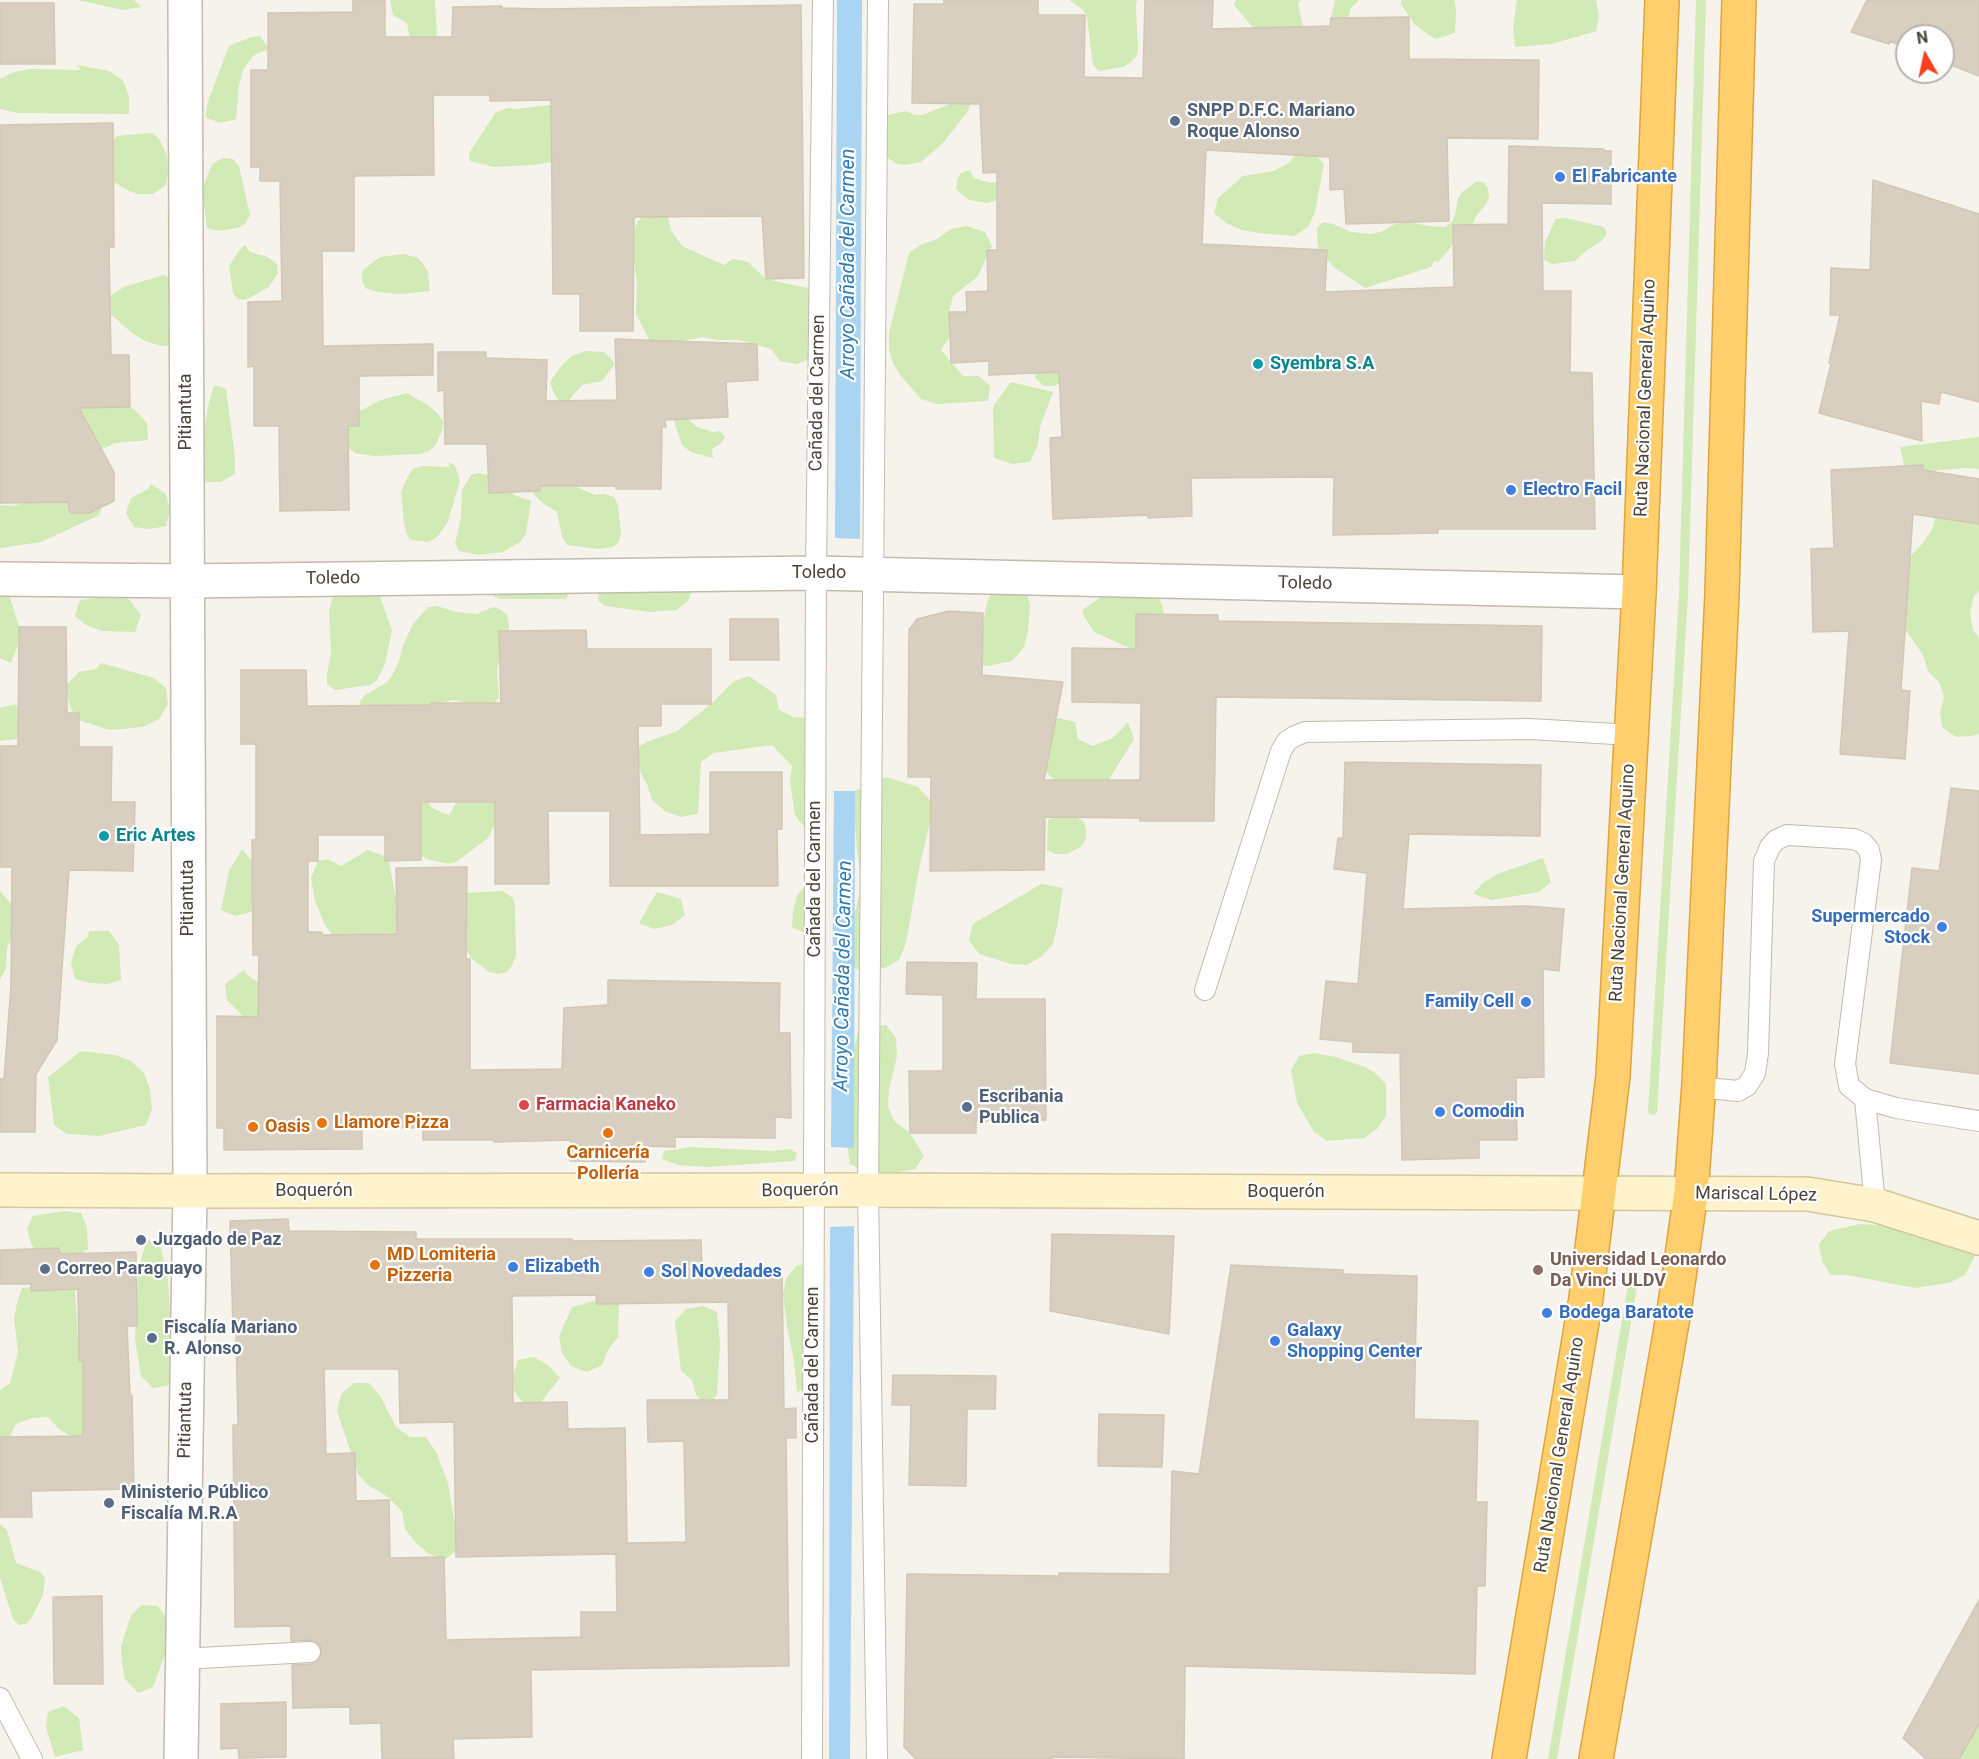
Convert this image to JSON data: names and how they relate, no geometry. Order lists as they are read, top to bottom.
{
  "streets": {
    "highway": ["Ruta Nacional General Aquino"],
    "street": [
      "Pitiantuta",
      "Toledo",
      "Boquerón",
      "Mariscal López"
    ],
    "lane": ["Cañada del Carmen"]
  },
  "crossings": [
    ["Cañada del Carmen", "Toledo"],
    ["Cañada del Carmen", "Boquerón"],
    ["Ruta Nacional General Aquino", "Toledo"],
    ["Ruta Nacional General Aquino", "Boquerón"],
    ["Ruta Nacional General Aquino", "Mariscal López"],
    ["Pitiantuta", "Toledo"],
    ["Pitiantuta", "Boquerón"],
    ["Boquerón", "Mariscal López"]
  ],
  "water": ["Arroyo Cañada del Carmen"],
  "places": [
    "SNPP D.F.C. Mariano Roque Alonso",
    "El Fabricante",
    "Syembra S.A",
    "Electro Facil",
    "Eric Artes",
    "Supermercado Stock",
    "Family Cell",
    "Farmacia Kaneko",
    "Escribania Publica",
    "Comodin",
    "Llamore Pizza",
    "Oasis",
    "Carnicería Pollería",
    "Juzgado de Paz",
    "MD Lomiteria Pizzeria",
    "Elizabeth",
    "Correo Paraguayo",
    "Universidad Leonardo Da Vinci ULDV",
    "Sol Novedades",
    "Bodega Baratote",
    "Fiscalía Mariano R. Alonso",
    "Galaxy Shopping Center",
    "Ministerio Público Fiscalía M.R.A"
  ],
  "north": "top"
}
